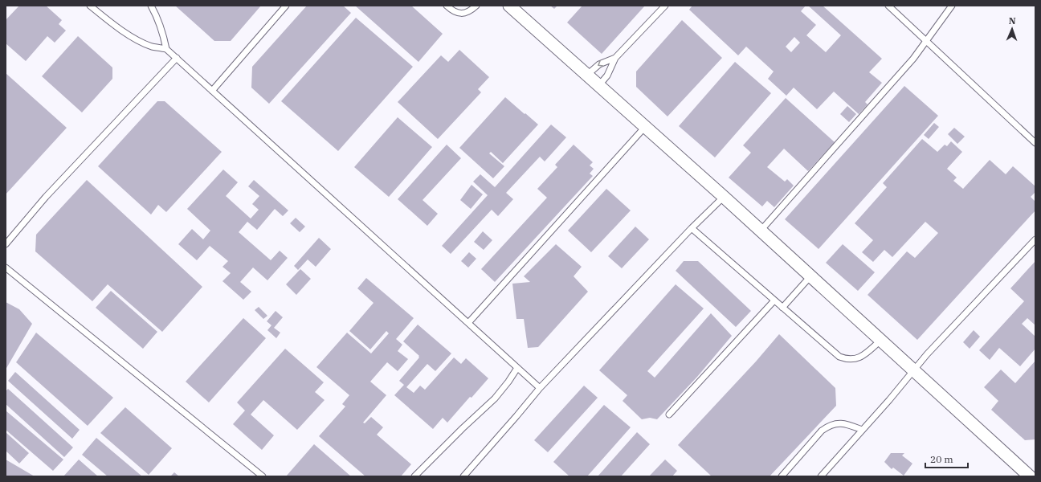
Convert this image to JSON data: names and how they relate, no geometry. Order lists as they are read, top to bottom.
{
  "scale_bar": "20 m",
  "north": "top"
}
